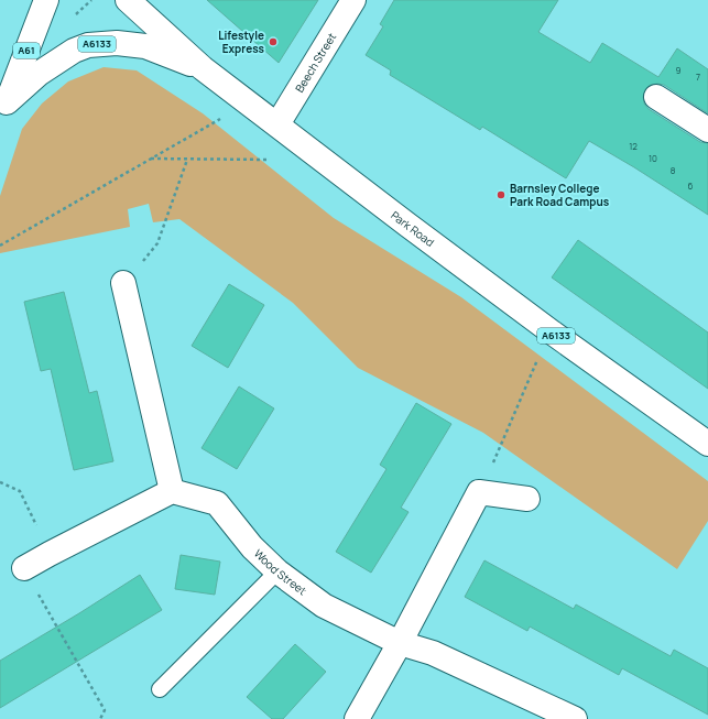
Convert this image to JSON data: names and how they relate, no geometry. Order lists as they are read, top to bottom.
{
  "streets": {
    "main road": [
      "A6133",
      "A61",
      "Beech Street",
      "Park Road",
      "Wood Street"
    ]
  },
  "crossings": [
    ["A6133", "A61"],
    ["A6133", "Park Road"],
    ["Beech Street", "Park Road"]
  ],
  "places": ["Lifestyle Express", "Barnsley College Park Road Campus"],
  "house_numbers": [
    "9",
    "7",
    "12",
    "10",
    "8",
    "6"
  ]
}
